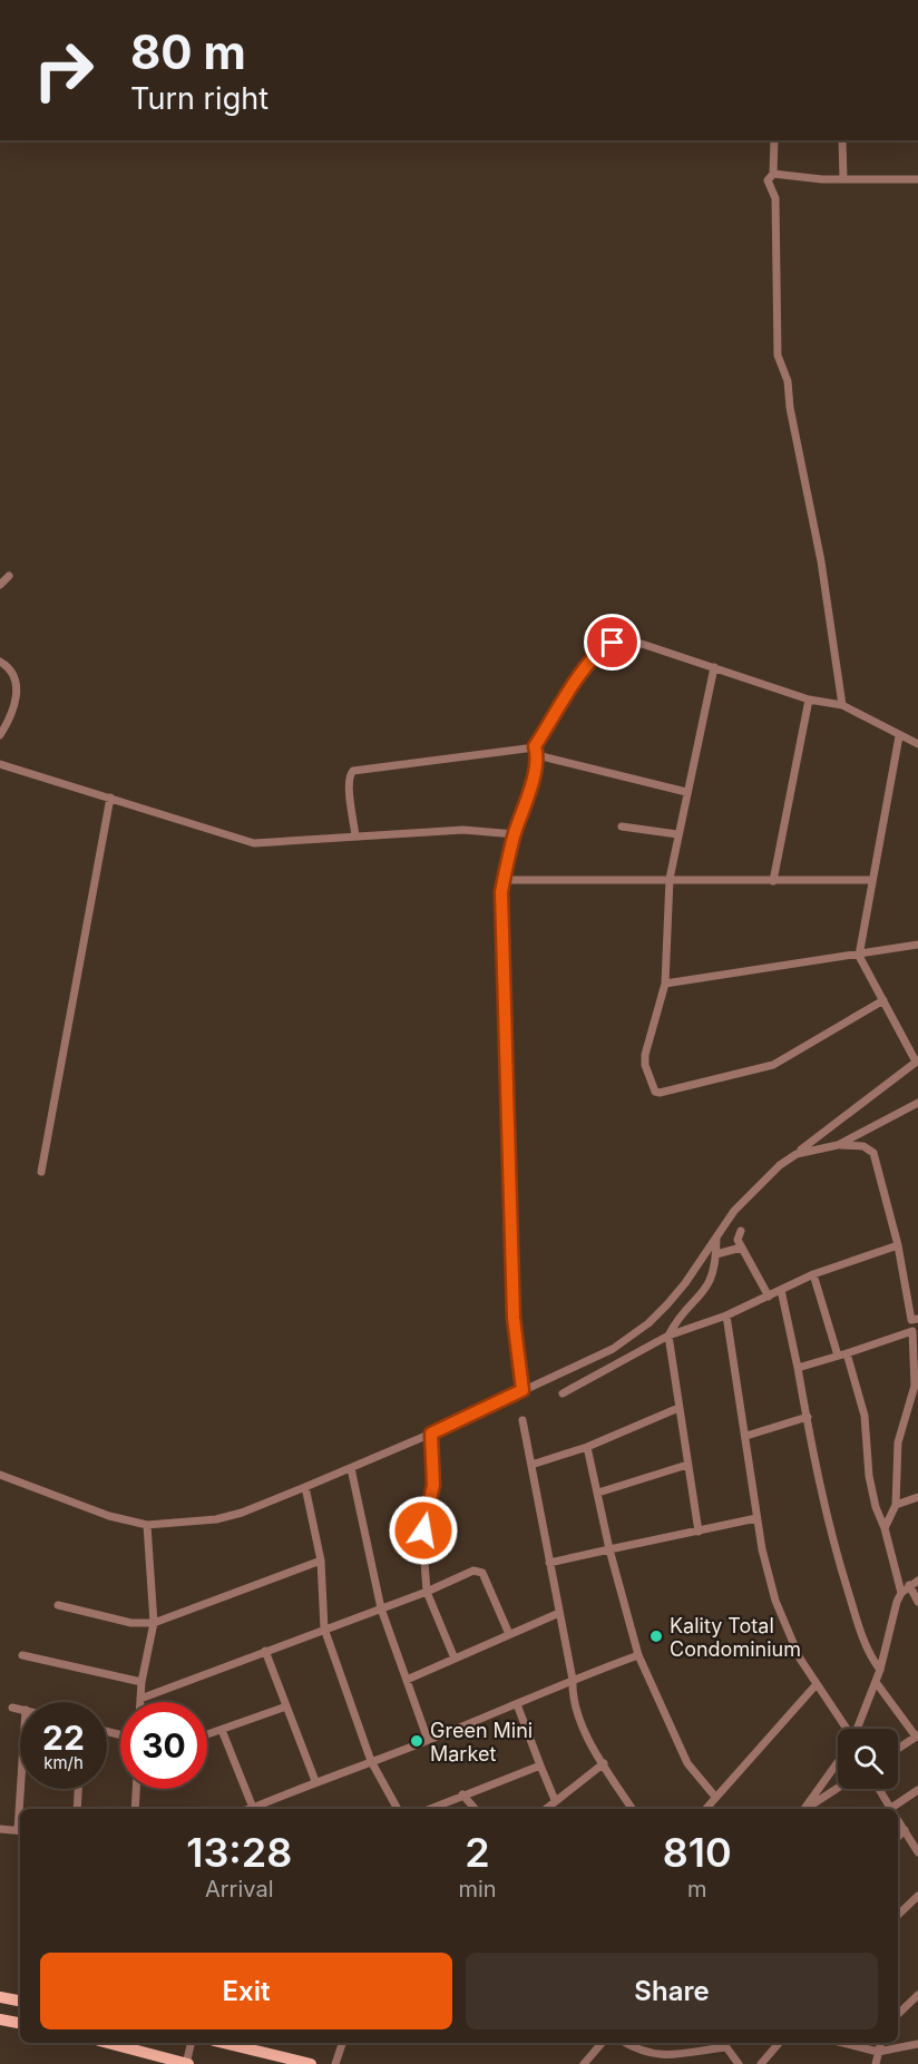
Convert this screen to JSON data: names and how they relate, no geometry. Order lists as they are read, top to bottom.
{
  "places": ["Kality Total Condominium", "Green Mini Market"],
  "page": {
    "turn": ["80 m", "Turn right"],
    "speed": "22 km/h",
    "limit": "30",
    "eta": [
      "13:28",
      "Arrival",
      "2",
      "min",
      "810",
      "m"
    ],
    "buttons": ["Exit", "Share"]
  }
}
